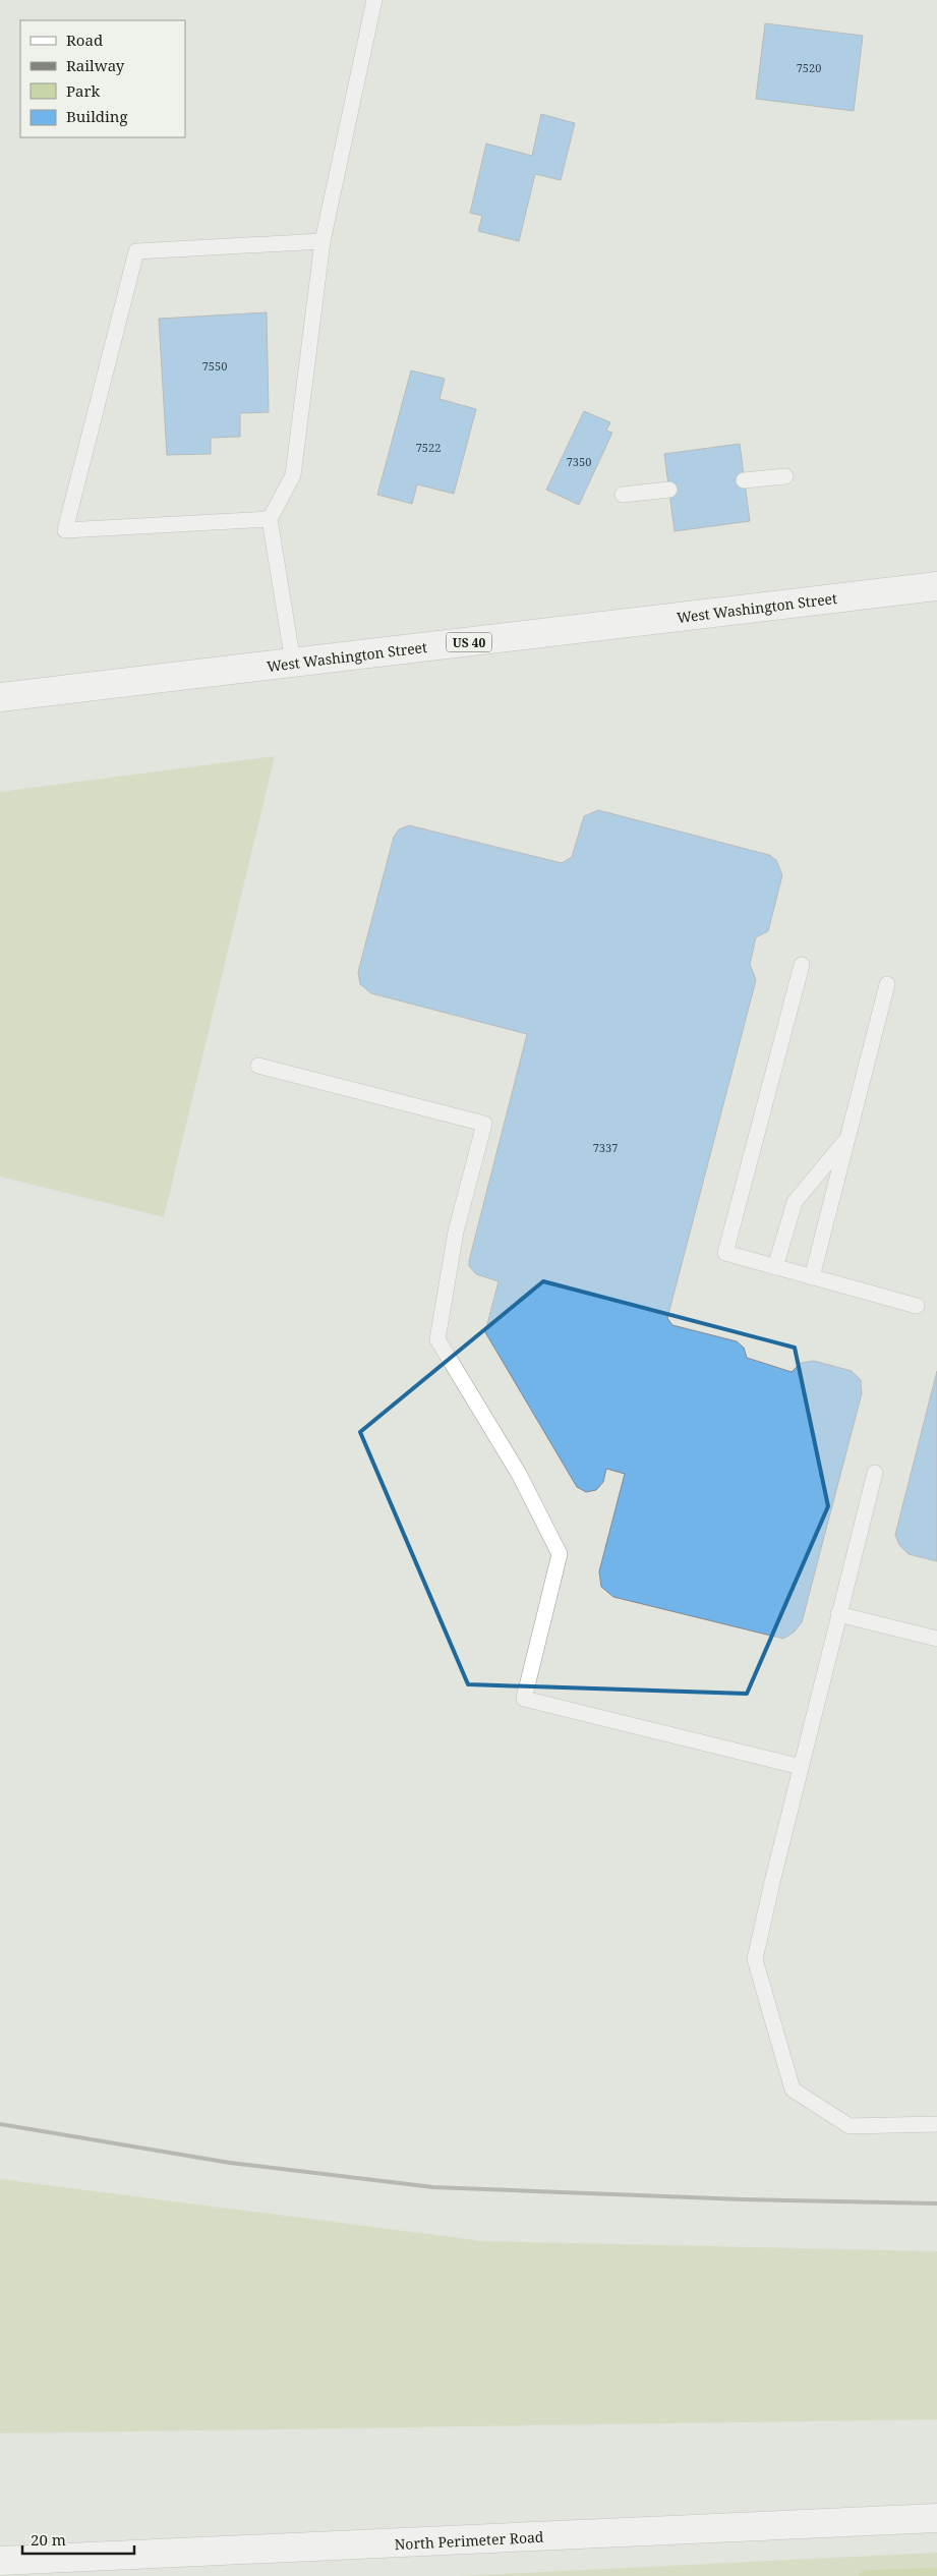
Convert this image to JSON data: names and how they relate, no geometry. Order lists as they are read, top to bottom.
{
  "streets": {
    "main road": ["West Washington Street", "US 40", "North Perimeter Road"]
  },
  "house_numbers": [
    "7520",
    "7550",
    "7522",
    "7350",
    "7337"
  ],
  "legend": [
    "Road",
    "Railway",
    "Park",
    "Building"
  ],
  "scale_bar": "20 m"
}
